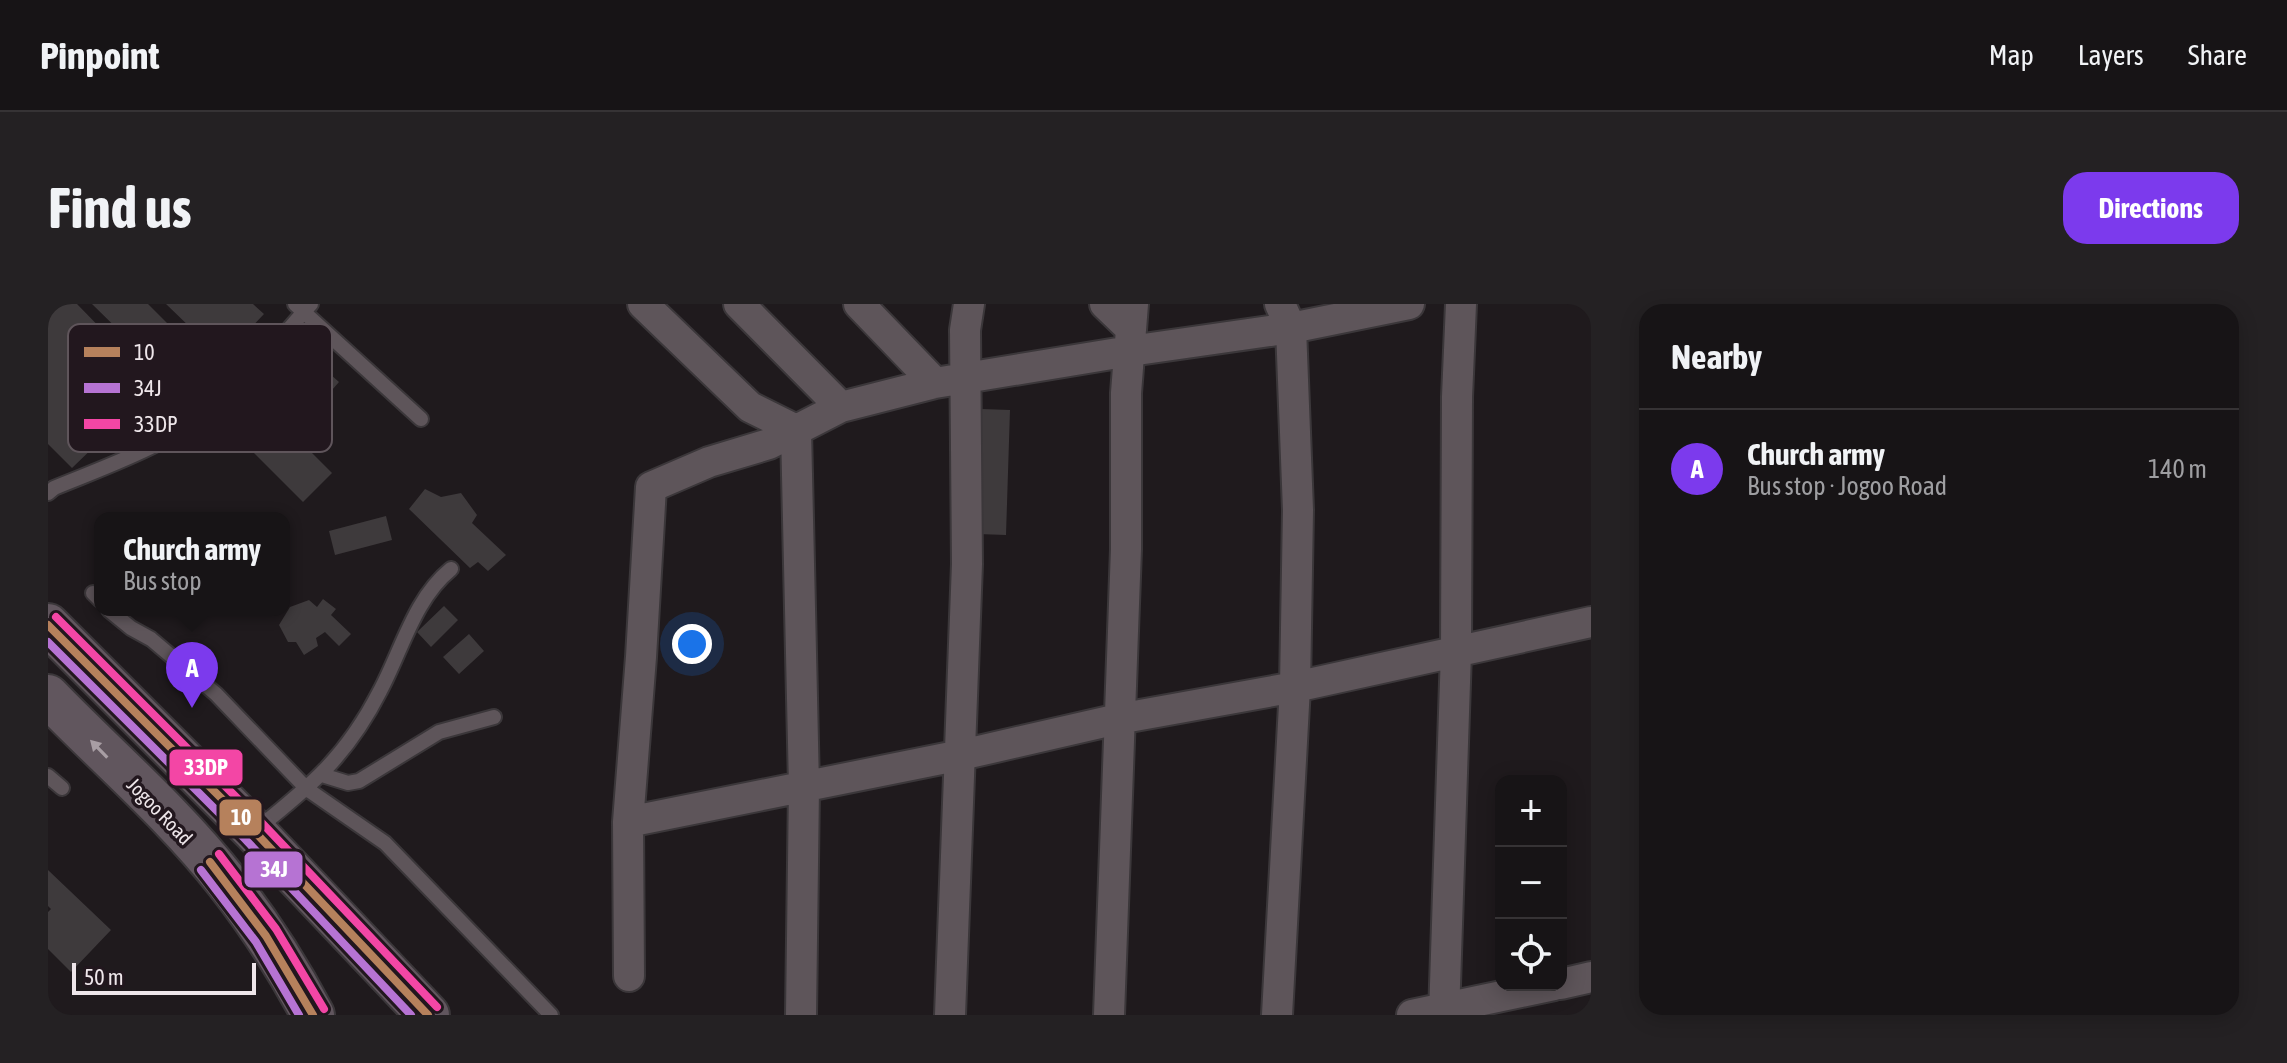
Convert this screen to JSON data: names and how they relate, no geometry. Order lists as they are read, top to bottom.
{
  "streets": {
    "main road": ["Jogoo Road"]
  },
  "lines": ["transit line 33DP", "transit line 10", "transit line 34J"],
  "legend": ["10", "34J", "33DP"],
  "scale_bar": "50 m",
  "page": {
    "header": "Pinpoint",
    "nav": ["Map", "Layers", "Share"],
    "buttons": "Directions",
    "title": "Find us",
    "heading": "Nearby",
    "list": [
      {
        "mark": "A",
        "name": "Church army",
        "note": "Bus stop · Jogoo Road",
        "value": "140 m"
      }
    ],
    "popup": ["Church army", "Bus stop"],
    "pins": "A",
    "map_buttons": ["+", "−"],
    "scale": "50 m"
  }
}
